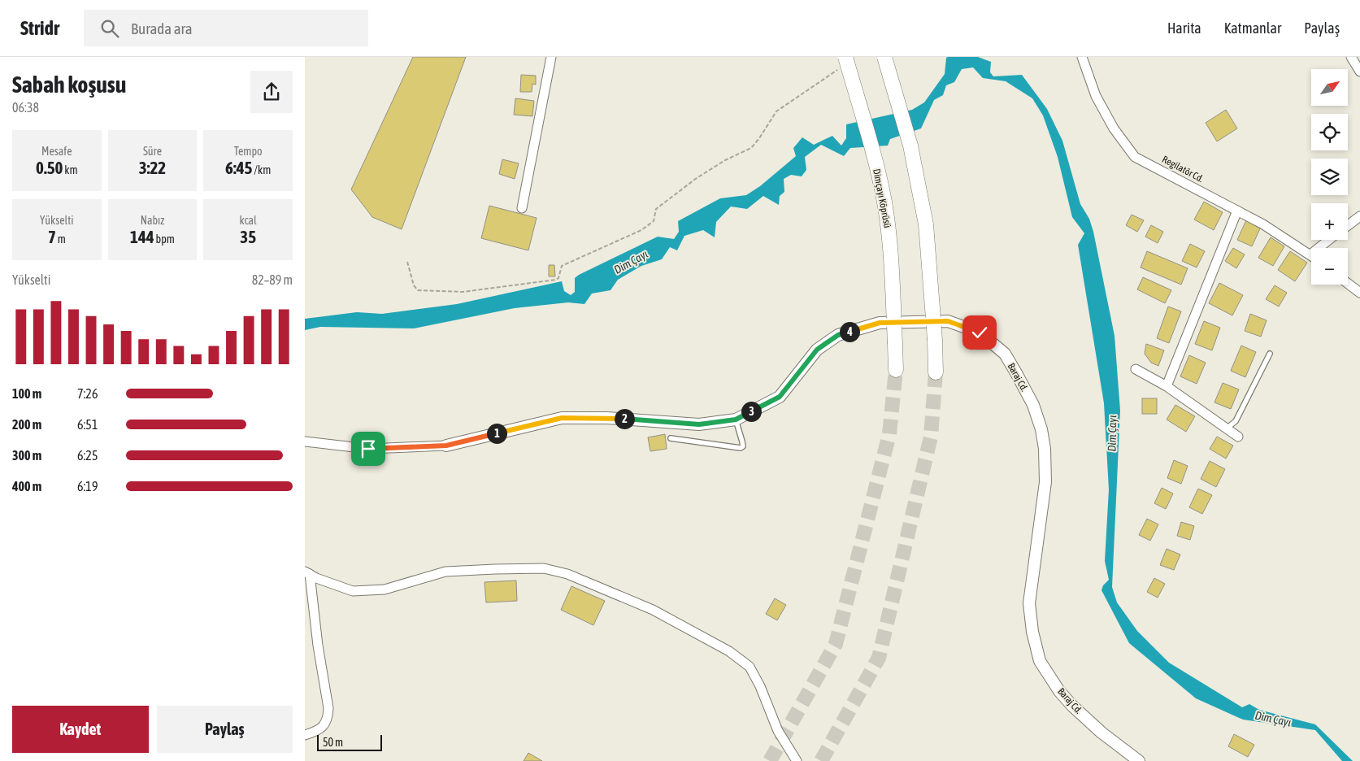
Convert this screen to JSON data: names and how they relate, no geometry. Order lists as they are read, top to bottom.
{
  "streets": {
    "highway": ["Dimçayı Köprüsü"],
    "street": ["Regilatör Cd.", "Baraj Cd."]
  },
  "water": ["Dim Çayı"],
  "scale_bar": "50 m",
  "north": "top right",
  "page": {
    "header": "Stridr",
    "search": "Burada ara",
    "nav": ["Harita", "Katmanlar", "Paylaş"],
    "heading": ["Sabah koşusu", "06:38"],
    "map_buttons": ["+", "−"],
    "stats": [
      ["Mesafe", "0.50 km"],
      ["Süre", "3:22"],
      ["Tempo", "6:45 /km"],
      ["Yükselti", "7 m"],
      ["Nabız", "144 bpm"],
      ["kcal", "35"]
    ],
    "chart": ["Yükselti", "82–89 m"],
    "pins": [
      "4",
      "3",
      "2",
      "1"
    ],
    "list": [
      {
        "name": "100 m",
        "note": "7:26"
      },
      {
        "name": "200 m",
        "note": "6:51"
      },
      {
        "name": "300 m",
        "note": "6:25"
      },
      {
        "name": "400 m",
        "note": "6:19"
      }
    ],
    "buttons": ["Kaydet", "Paylaş"],
    "scale": "50 m"
  }
}
